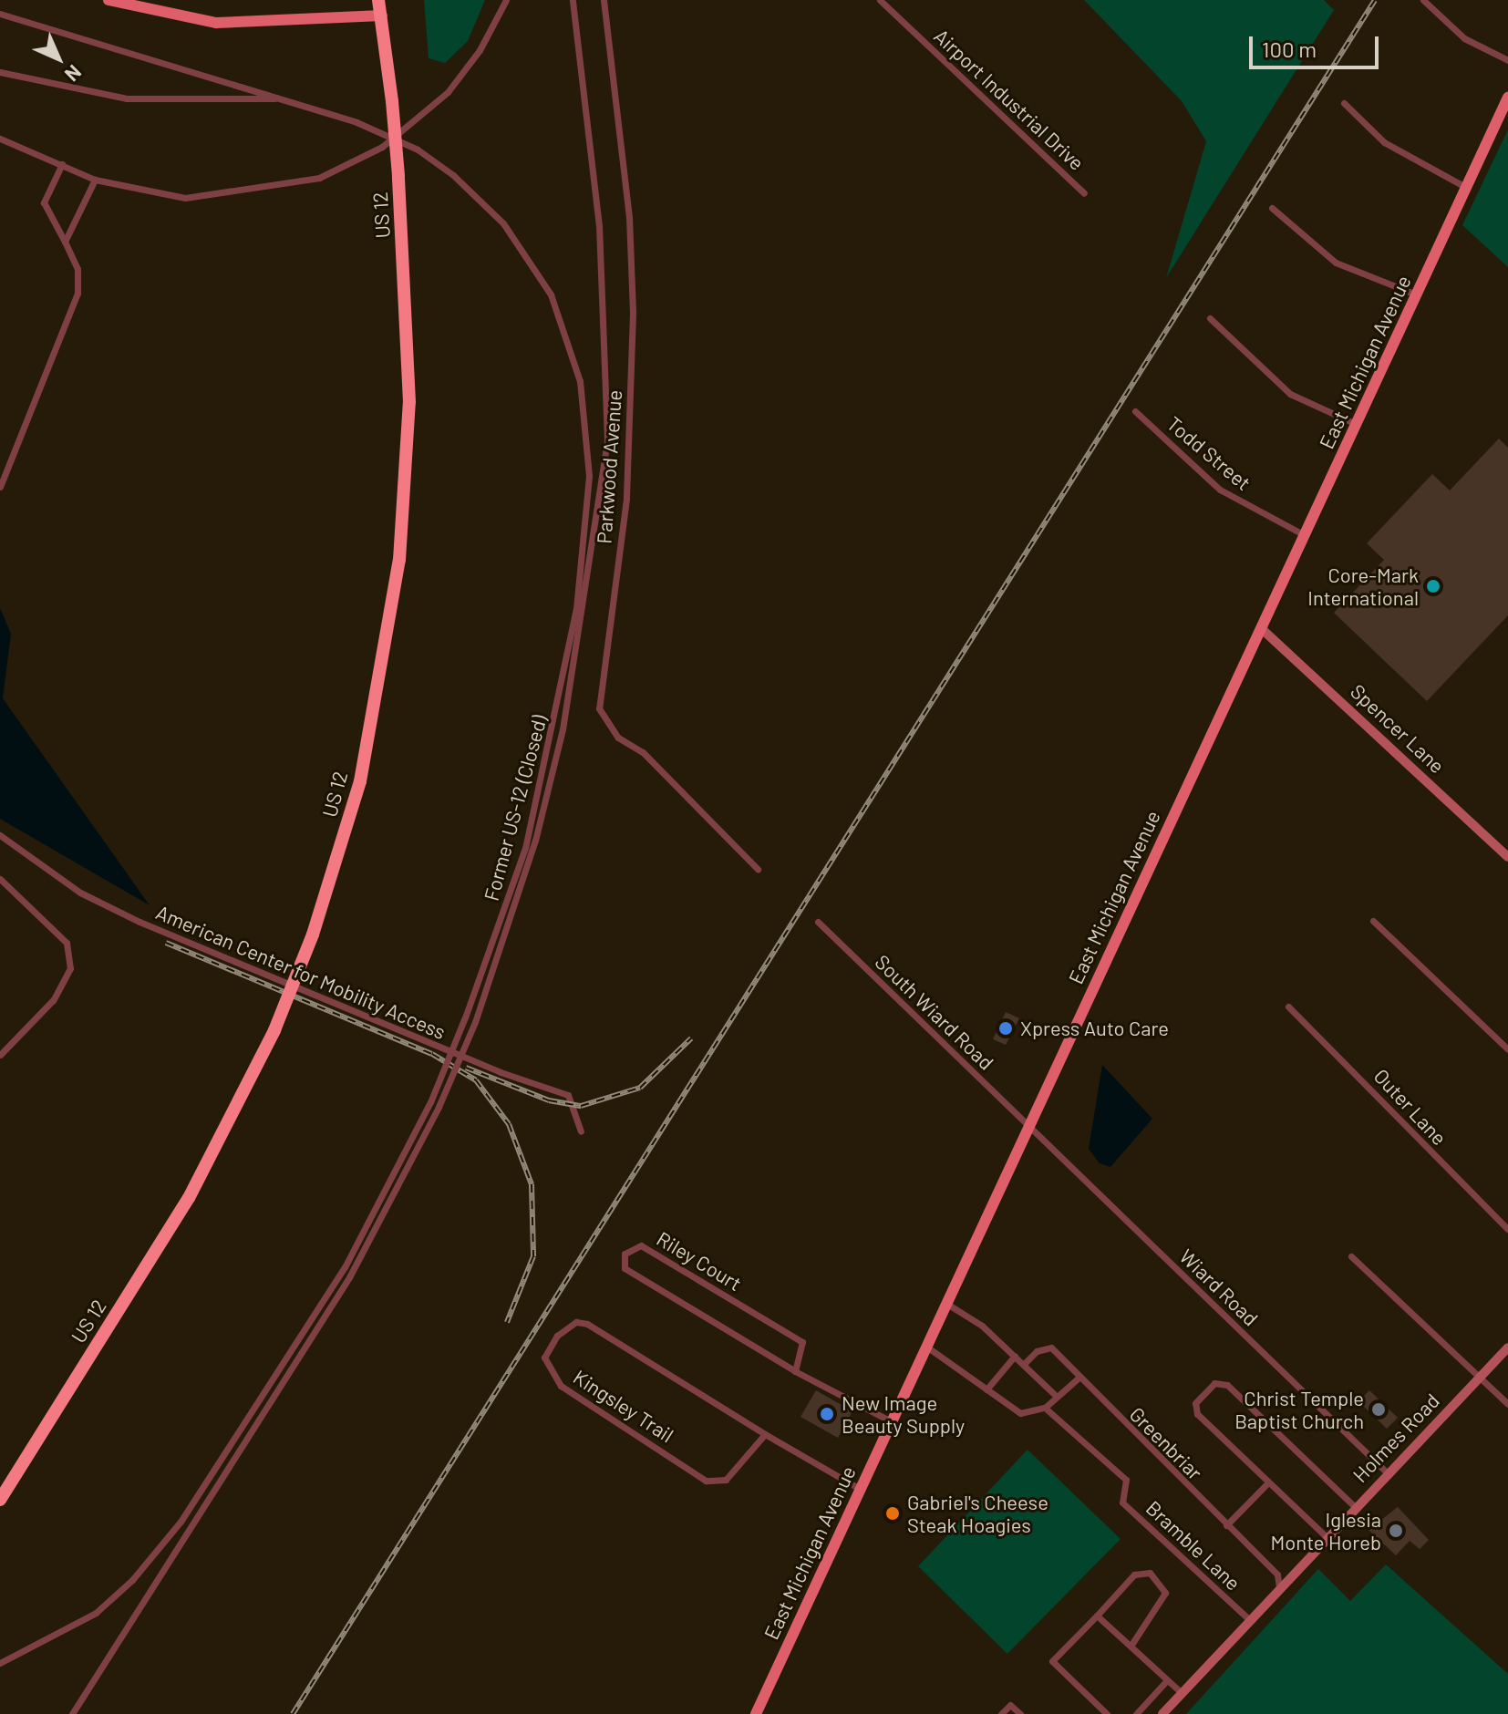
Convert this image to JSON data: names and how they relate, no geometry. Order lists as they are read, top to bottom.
{
  "streets": {
    "highway": ["US 12"],
    "main road": ["East Michigan Avenue", "Spencer Lane", "Holmes Road"],
    "street": [
      "Airport Industrial Drive",
      "Todd Street",
      "Parkwood Avenue",
      "Former US-12 (Closed)",
      "American Center for Mobility Access",
      "South Wiard Road",
      "Outer Lane",
      "Riley Court",
      "Wiard Road",
      "Kingsley Trail",
      "Greenbriar",
      "Bramble Lane"
    ]
  },
  "crossings": [
    ["East Michigan Avenue", "Todd Street"],
    ["East Michigan Avenue", "Spencer Lane"],
    ["East Michigan Avenue", "South Wiard Road"],
    ["East Michigan Avenue", "Riley Court"],
    ["East Michigan Avenue", "Wiard Road"],
    ["East Michigan Avenue", "Kingsley Trail"],
    ["South Wiard Road", "Wiard Road"],
    ["Wiard Road", "Holmes Road"],
    ["Holmes Road", "Greenbriar"],
    ["Holmes Road", "Bramble Lane"]
  ],
  "places": [
    "Core-Mark International",
    "Xpress Auto Care",
    "Christ Temple Baptist Church",
    "New Image Beauty Supply",
    "Gabriel's Cheese Steak Hoagies",
    "Iglesia Monte Horeb"
  ],
  "scale_bar": "100 m",
  "north": "bottom right"
}
